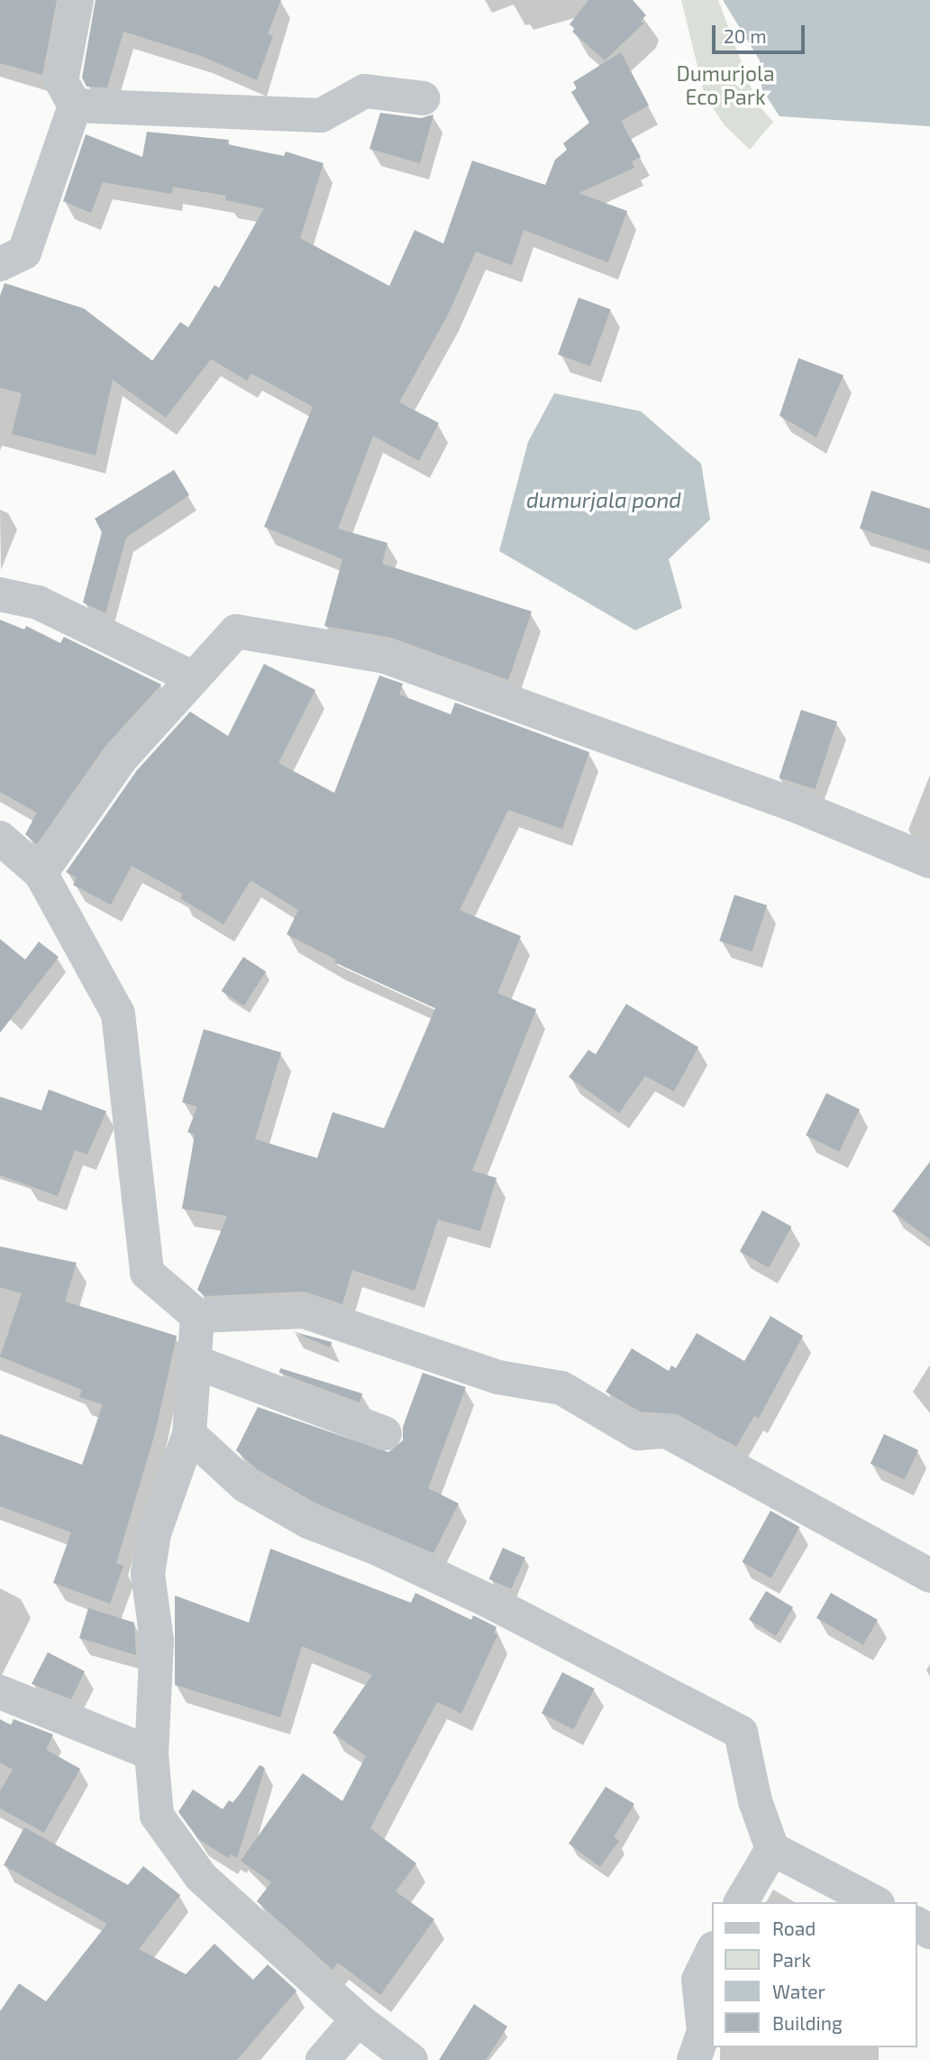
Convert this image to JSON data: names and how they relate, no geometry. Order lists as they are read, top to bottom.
{
  "water": ["dumurjala pond"],
  "parks": ["Dumurjola Eco Park"],
  "legend": [
    "Road",
    "Park",
    "Water",
    "Building"
  ],
  "scale_bar": "20 m"
}
